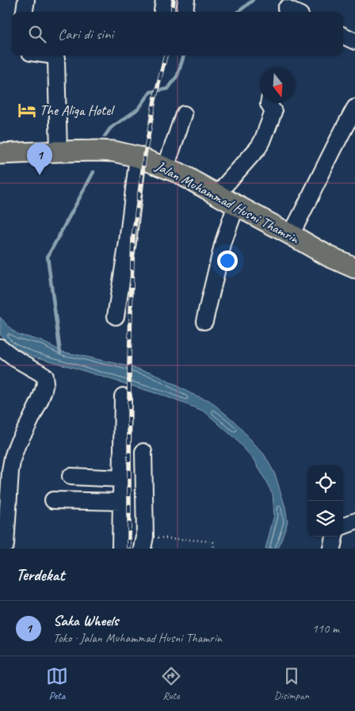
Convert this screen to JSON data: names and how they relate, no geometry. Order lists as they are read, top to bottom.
{
  "streets": {
    "main road": ["Jalan Muhammad Husni Thamrin"]
  },
  "places": {
    "hotel": ["The Aliga Hotel"]
  },
  "north": "bottom",
  "page": {
    "search": "Cari di sini",
    "pins": "1",
    "heading": "Terdekat",
    "list": [
      {
        "mark": "1",
        "name": "Saka Wheels",
        "note": "Toko · Jalan Muhammad Husni Thamrin",
        "value": "110 m"
      }
    ],
    "nav": ["Peta", "Rute", "Disimpan"]
  }
}
